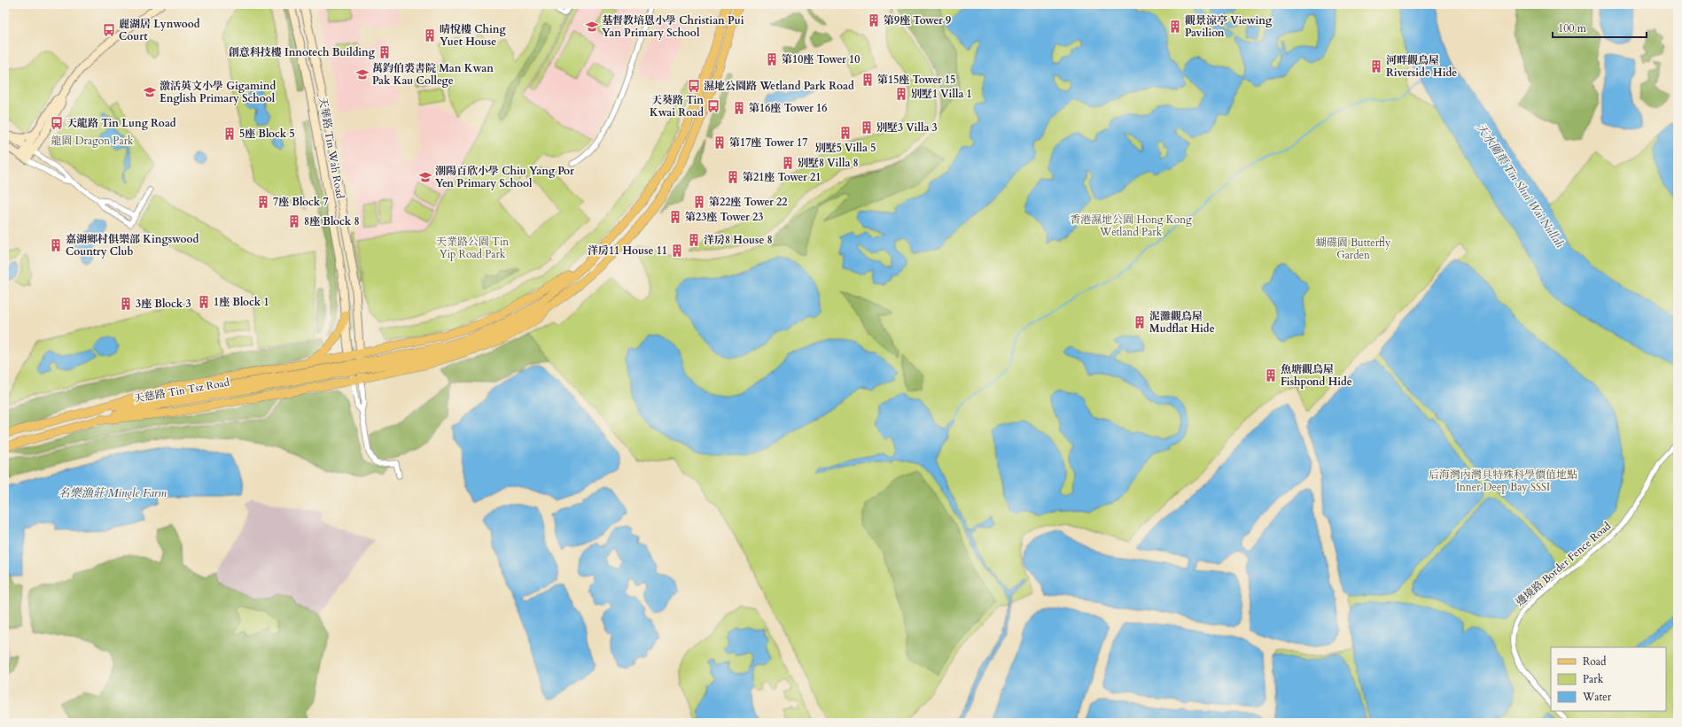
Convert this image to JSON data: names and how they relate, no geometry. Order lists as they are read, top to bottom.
{
  "streets": {
    "main road": ["天華路 Tin Wah Road", "天慈路 Tin Tsz Road"],
    "street": ["邊境路 Border Fence Road"]
  },
  "water": ["天水圍渠 Tin Shui Wai Nullah", "名樂漁莊 Mingle Farm"],
  "parks": [
    "龍園 Dragon Park",
    "香港濕地公園 Hong Kong Wetland Park",
    "天業路公園 Tin Yip Road Park",
    "蝴碟園 Butterfly Garden",
    "后海灣內灣具特殊科學價值地點 Inner Deep Bay SSSI"
  ],
  "places": {
    "building": [
      "第9座 Tower 9",
      "觀景涼亭 Viewing Pavilion",
      "晴悅樓 Ching Yuet House",
      "創意科技樓 Innotech Building",
      "第10座 Tower 10",
      "河畔觀鳥屋 Riverside Hide",
      "第15座 Tower 15",
      "別墅1 Villa 1",
      "第16座 Tower 16",
      "別墅3 Villa 3",
      "別墅5 Villa 5",
      "5座 Block 5",
      "第17座 Tower 17",
      "別墅8 Villa 8",
      "第21座 Tower 21",
      "7座 Block 7",
      "第22座 Tower 22",
      "第23座 Tower 23",
      "8座 Block 8",
      "洋房8 House 8",
      "嘉湖鄉村俱樂部 Kingswood Country Club",
      "洋房11 House 11",
      "1座 Block 1",
      "3座 Block 3",
      "泥灘觀鳥屋 Mudflat Hide",
      "魚塘觀鳥屋 Fishpond Hide"
    ],
    "school or university": [
      "基督教培恩小學 Christian Pui Yan Primary School",
      "萬鈞伯裘書院 Man Kwan Pak Kau College",
      "激活英文小學 Gigamind English Primary School",
      "潮陽百欣小學 Chiu Yang Por Yen Primary School"
    ],
    "bus stop": [
      "麗湖居 Lynwood Court",
      "濕地公園路 Wetland Park Road",
      "天葵路 Tin Kwai Road",
      "天龍路 Tin Lung Road"
    ]
  },
  "legend": ["Road", "Park", "Water"],
  "scale_bar": "100 m"
}
